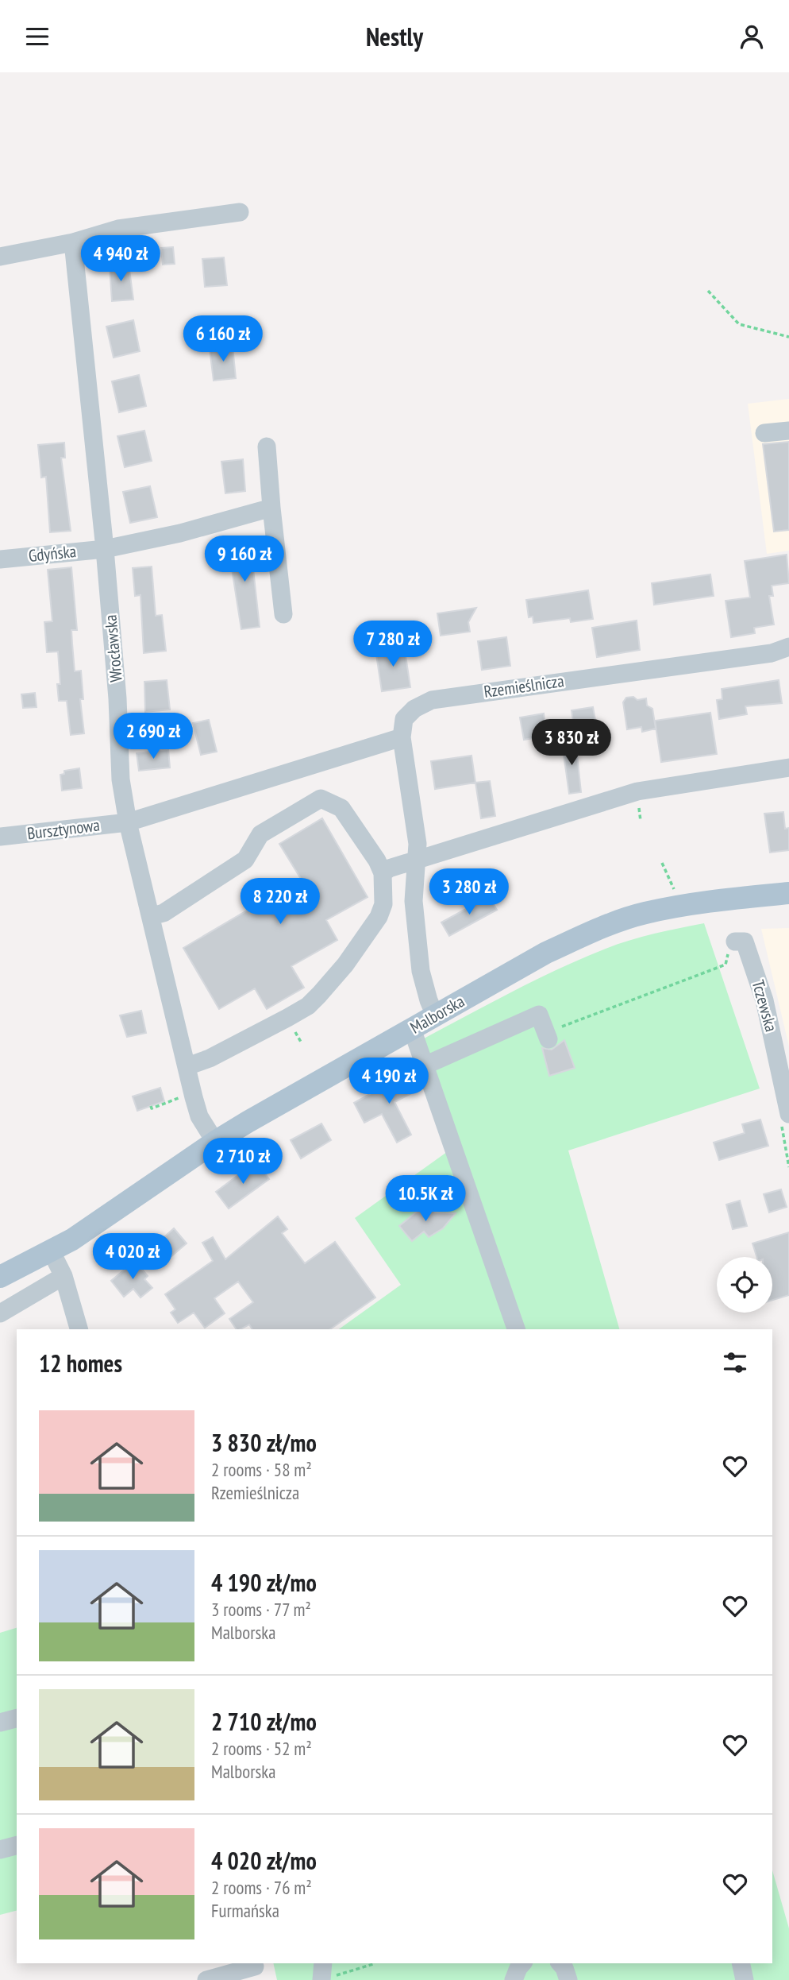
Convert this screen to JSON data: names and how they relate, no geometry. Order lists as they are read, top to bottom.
{
  "streets": {
    "main road": ["Malborska"],
    "street": [
      "Gdyńska",
      "Wrocławska",
      "Rzemieślnicza",
      "Bursztynowa",
      "Tczewska"
    ]
  },
  "crossings": [
    ["Gdyńska", "Wrocławska"],
    ["Wrocławska", "Bursztynowa"],
    ["Wrocławska", "Malborska"],
    ["Rzemieślnicza", "Bursztynowa"]
  ],
  "page": {
    "header": "Nestly",
    "price": [
      "4 940 zł",
      "6 160 zł",
      "9 160 zł",
      "7 280 zł",
      "2 690 zł",
      "3 830 zł",
      "3 280 zł",
      "8 220 zł",
      "4 190 zł",
      "2 710 zł",
      "10.5K zł",
      "4 020 zł"
    ],
    "heading": "12 homes",
    "list": [
      {
        "name": "3 830 zł/mo",
        "note": "2 rooms · 58 m² · Rzemieślnicza"
      },
      {
        "name": "4 190 zł/mo",
        "note": "3 rooms · 77 m² · Malborska"
      },
      {
        "name": "2 710 zł/mo",
        "note": "2 rooms · 52 m² · Malborska"
      },
      {
        "name": "4 020 zł/mo",
        "note": "2 rooms · 76 m² · Furmańska"
      }
    ]
  }
}
